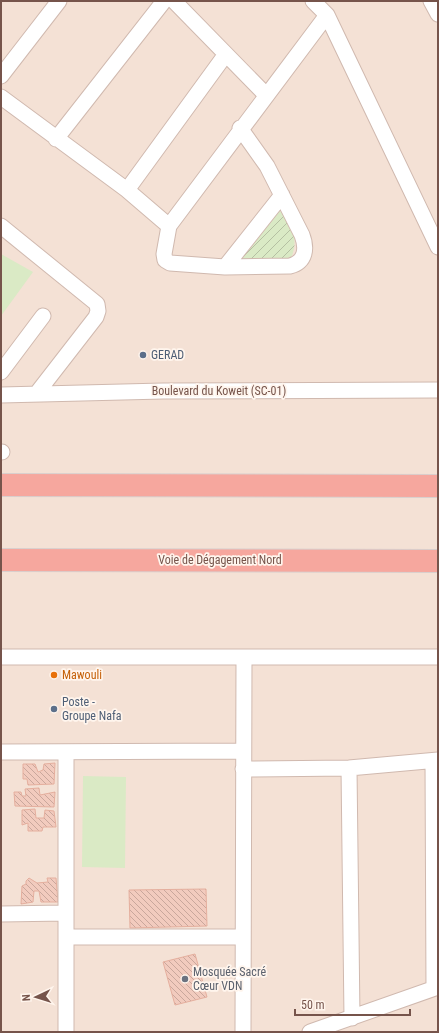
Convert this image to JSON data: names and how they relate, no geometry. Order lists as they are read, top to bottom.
{
  "streets": {
    "highway": ["Voie de Dégagement Nord"],
    "street": ["Boulevard du Koweit (SC-01)"]
  },
  "places": [
    "GERAD",
    "Mawouli",
    "Poste - Groupe Nafa",
    "Mosquée Sacré Cœur VDN"
  ],
  "scale_bar": "50 m",
  "north": "left"
}
